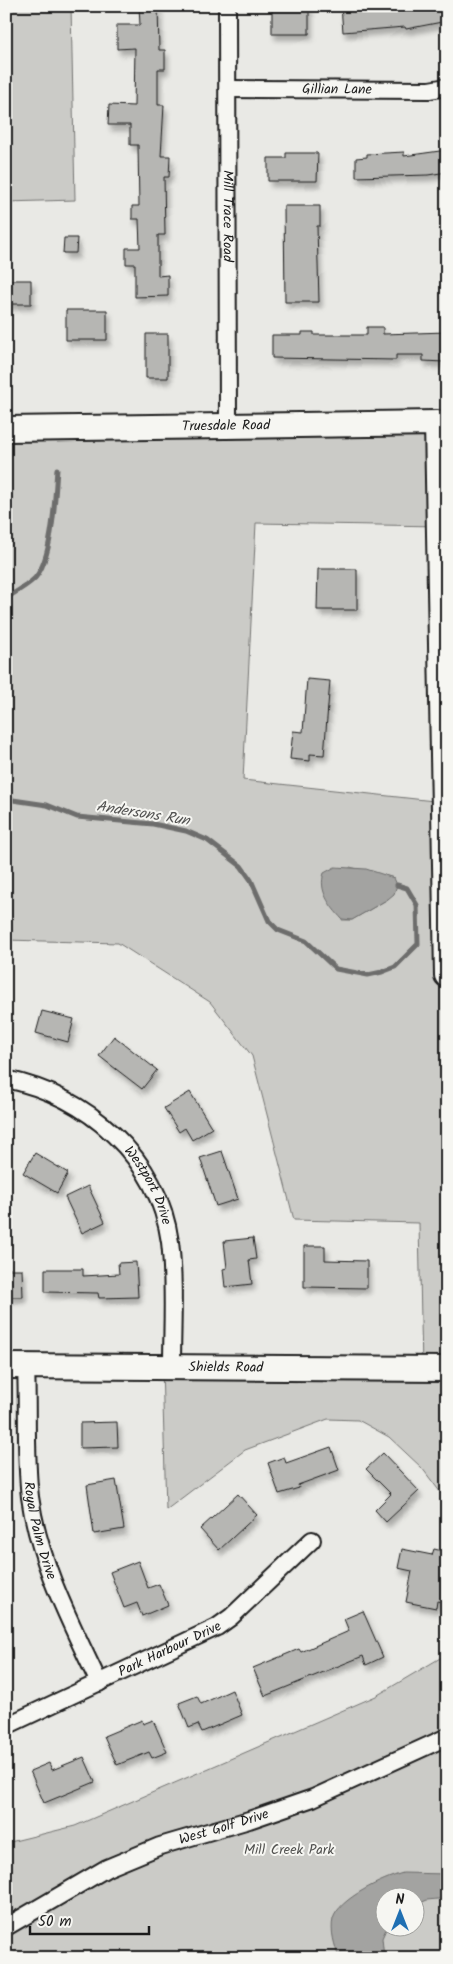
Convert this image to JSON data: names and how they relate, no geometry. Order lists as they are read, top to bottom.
{
  "streets": {
    "street": [
      "Gillian Lane",
      "Mill Trace Road",
      "Truesdale Road",
      "Westport Drive",
      "Shields Road",
      "Royal Palm Drive",
      "Park Harbour Drive",
      "West Golf Drive"
    ]
  },
  "crossings": [
    ["Gillian Lane", "Mill Trace Road"],
    ["Mill Trace Road", "Truesdale Road"],
    ["Westport Drive", "Shields Road"],
    ["Shields Road", "Royal Palm Drive"],
    ["Royal Palm Drive", "Park Harbour Drive"]
  ],
  "water": ["Andersons Run"],
  "parks": ["Mill Creek Park"],
  "scale_bar": "50 m",
  "north": "top"
}
